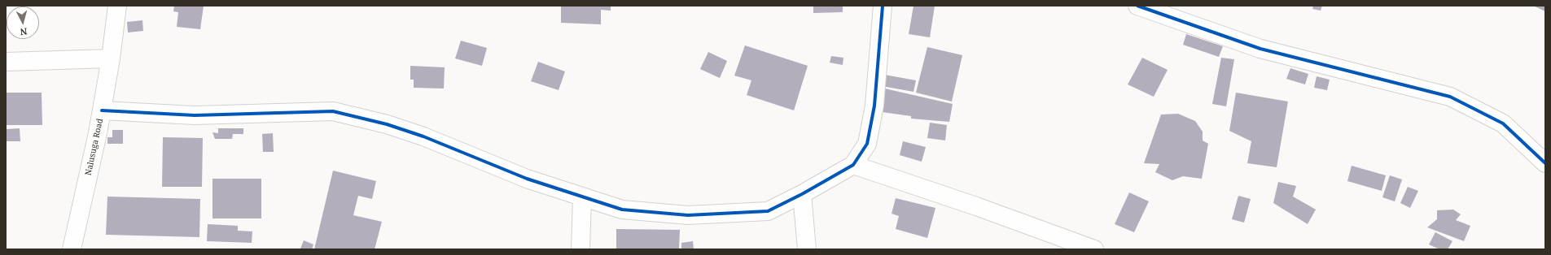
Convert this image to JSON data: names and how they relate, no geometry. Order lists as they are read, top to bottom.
{
  "streets": {
    "street": ["Nalusuga Road"]
  },
  "north": "bottom"
}
